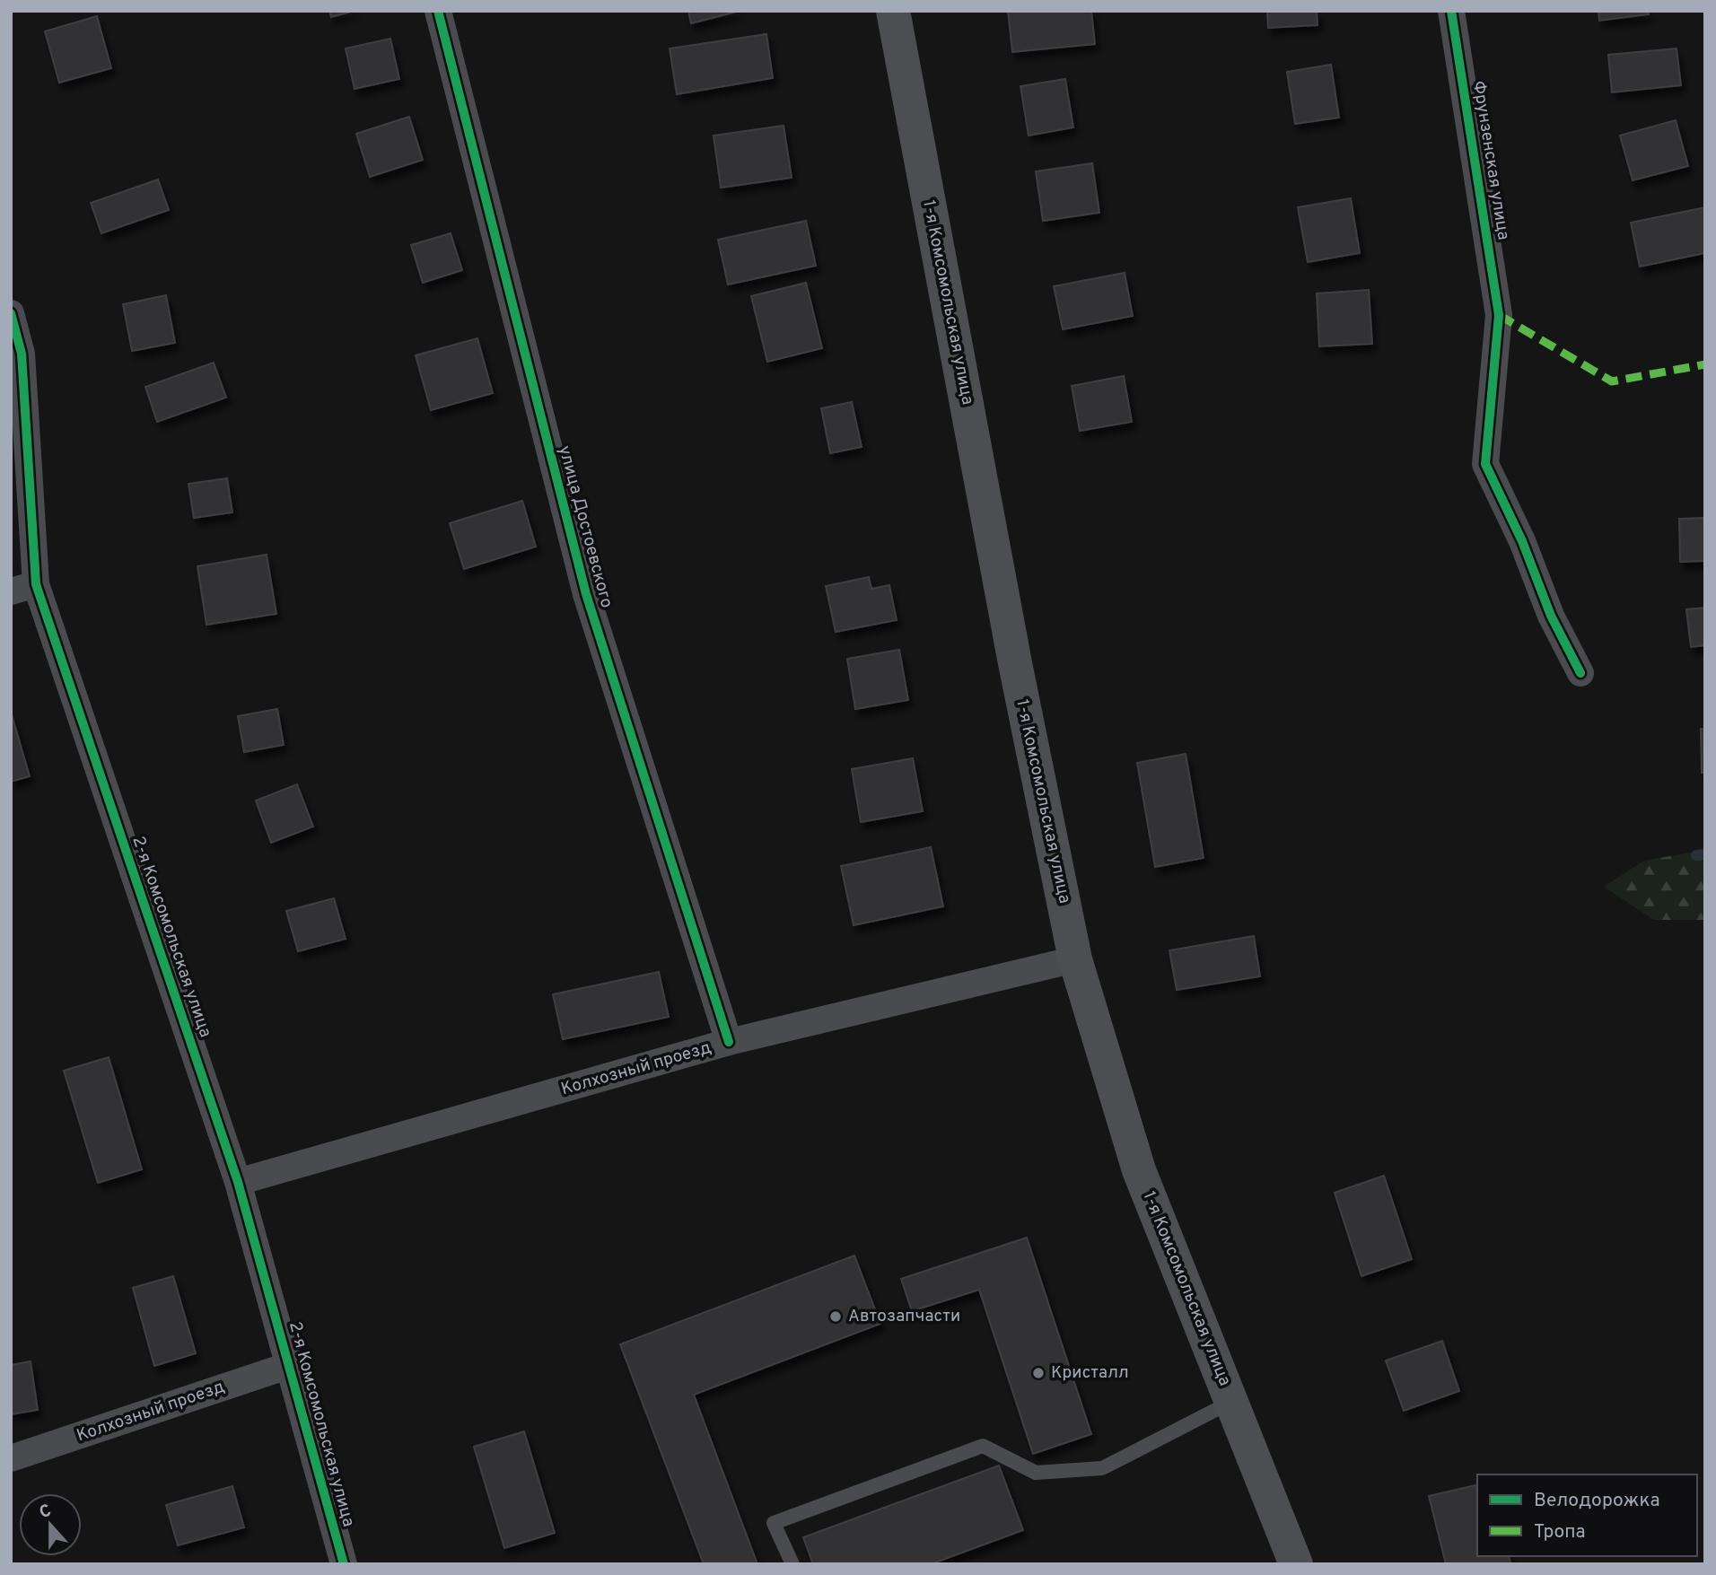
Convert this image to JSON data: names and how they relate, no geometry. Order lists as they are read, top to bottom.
{
  "streets": {
    "main road": ["1-я Комсомольская улица"],
    "street": [
      "Фрунзенская улица",
      "улица Достоевского",
      "2-я Комсомольская улица",
      "Колхозный проезд"
    ]
  },
  "crossings": [
    ["1-я Комсомольская улица", "Колхозный проезд"],
    ["улица Достоевского", "Колхозный проезд"],
    ["2-я Комсомольская улица", "Колхозный проезд"]
  ],
  "places": ["Автозапчасти", "Кристалл"],
  "legend": ["Велодорожка", "Тропа"],
  "north": "top"
}
